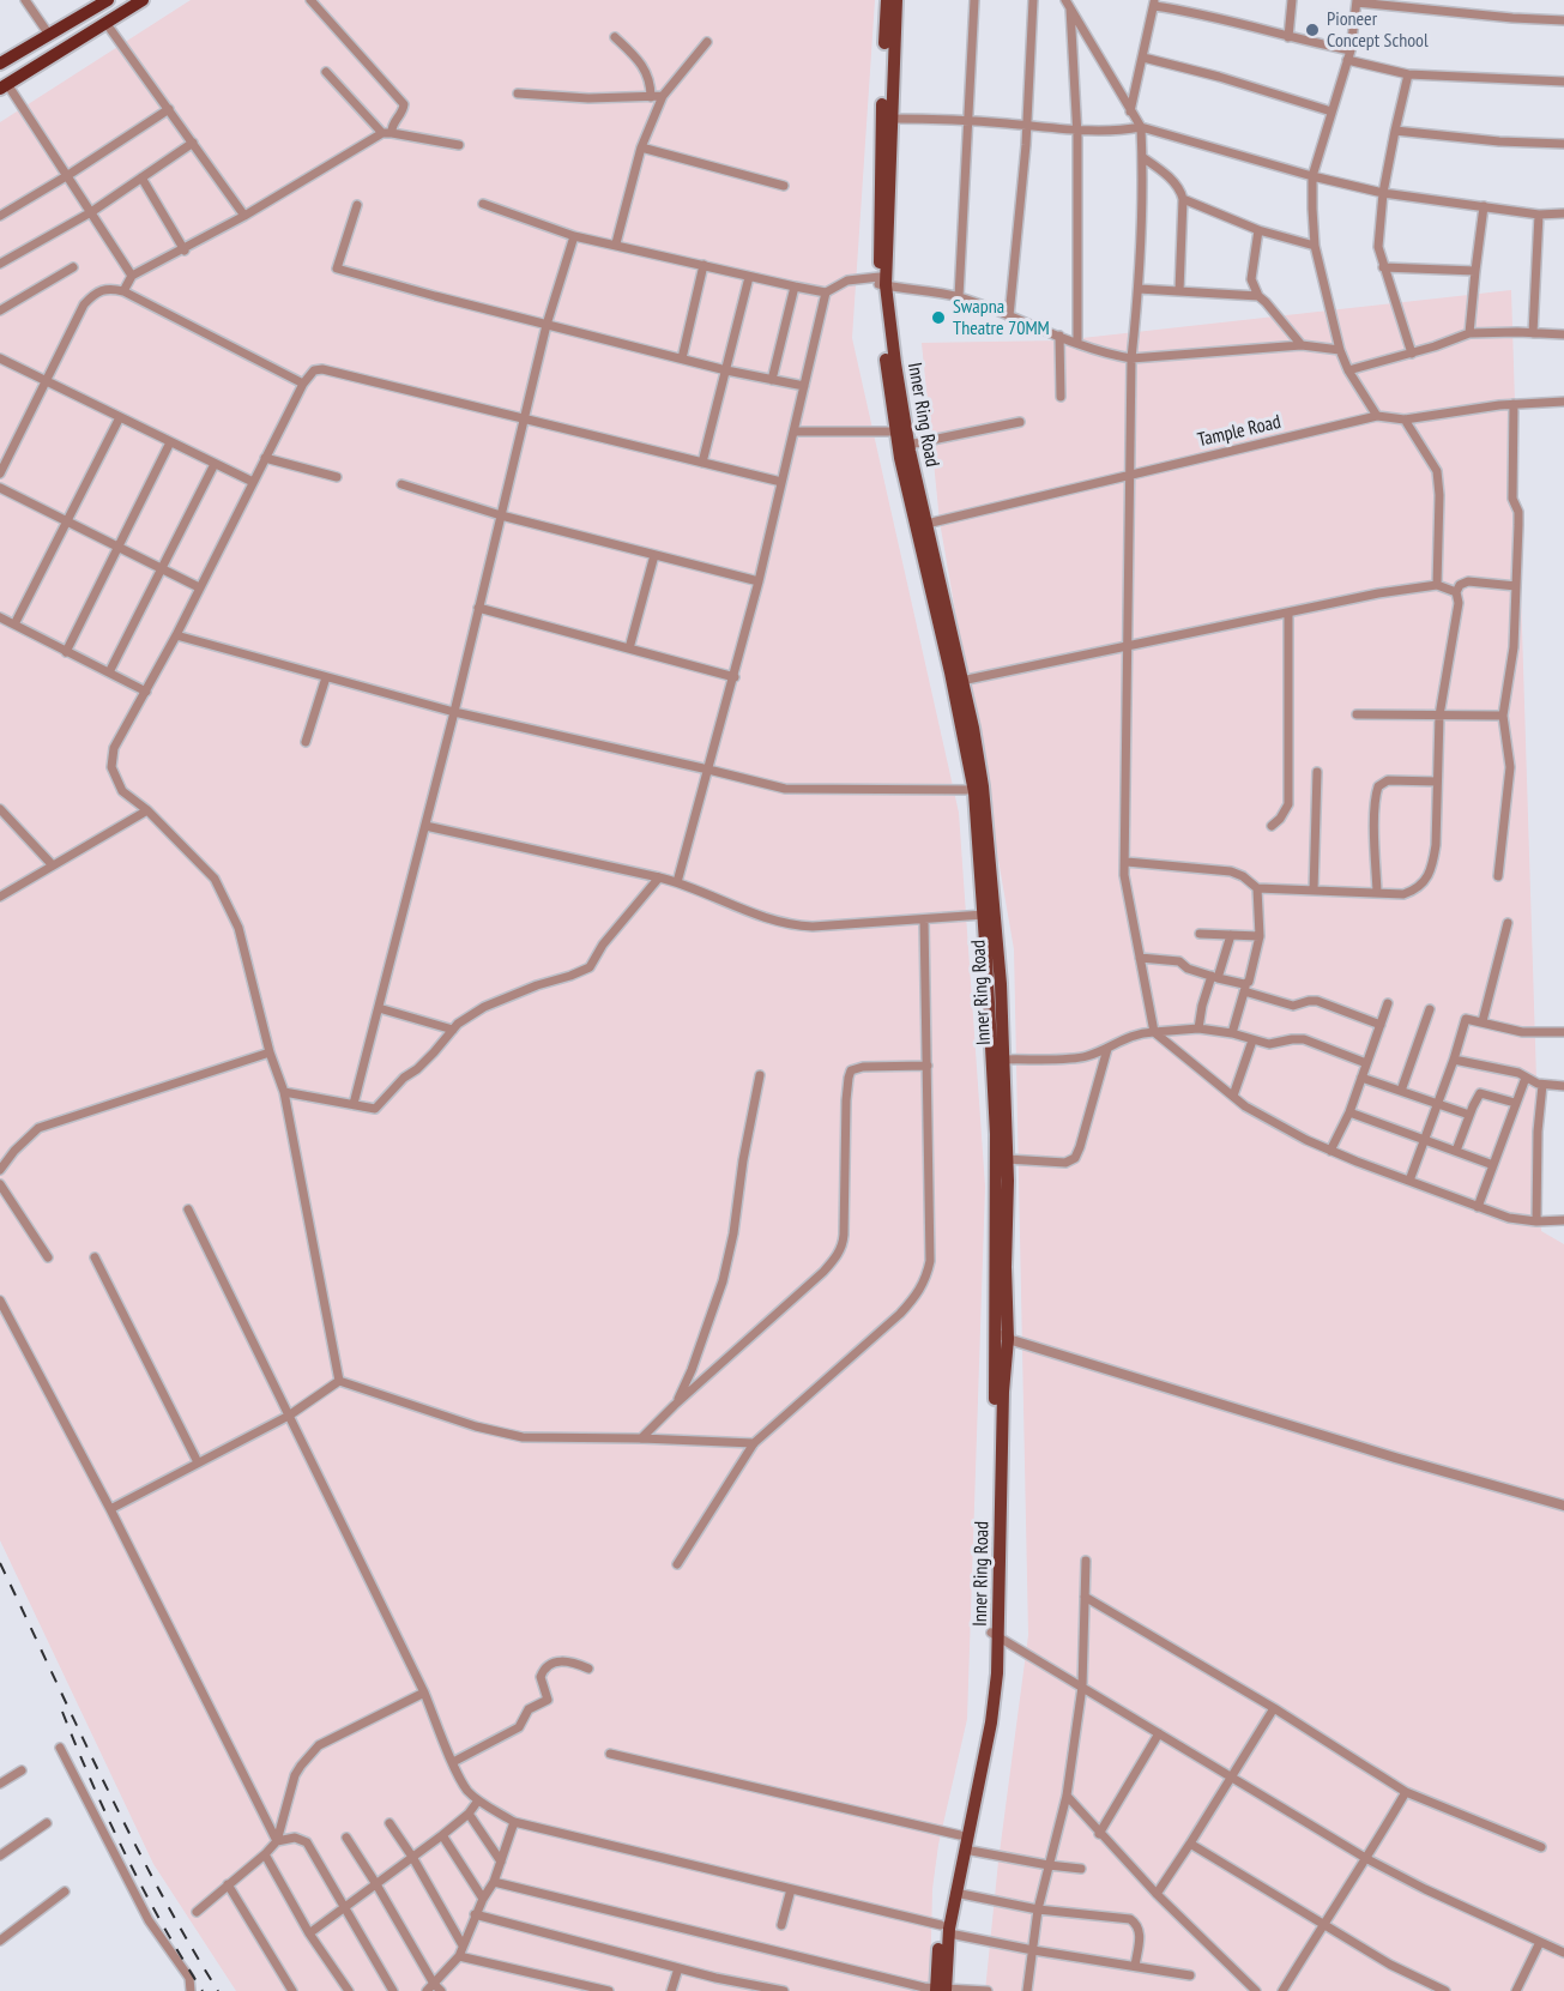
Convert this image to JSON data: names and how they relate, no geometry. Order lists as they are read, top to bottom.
{
  "streets": {
    "main road": ["Inner Ring Road"],
    "street": ["Tample Road"]
  },
  "crossings": [
    ["Inner Ring Road", "Tample Road"]
  ],
  "places": ["Pioneer Concept School", "Swapna Theatre 70MM"]
}
